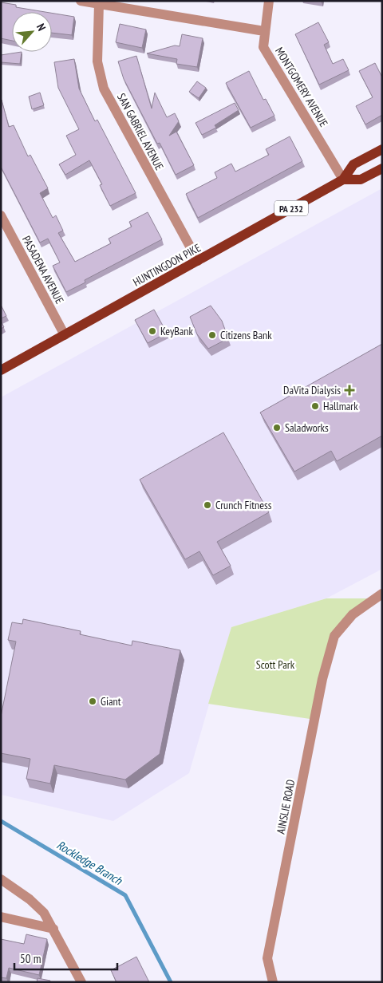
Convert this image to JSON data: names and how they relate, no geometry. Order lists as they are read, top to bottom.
{
  "streets": {
    "main road": ["PA 232", "HUNTINGDON PIKE"],
    "street": [
      "MONTGOMERY AVENUE",
      "SAN GABRIEL AVENUE",
      "PASADENA AVENUE",
      "AINSLIE ROAD"
    ]
  },
  "crossings": [
    ["MONTGOMERY AVENUE", "HUNTINGDON PIKE"],
    ["SAN GABRIEL AVENUE", "HUNTINGDON PIKE"],
    ["HUNTINGDON PIKE", "PASADENA AVENUE"]
  ],
  "water": ["Rockledge Branch"],
  "parks": ["Scott Park"],
  "places": {
    "other": [
      "KeyBank",
      "Citizens Bank",
      "Hallmark",
      "Saladworks",
      "Crunch Fitness",
      "Giant"
    ],
    "health": ["DaVita Dialysis"]
  },
  "scale_bar": "50 m",
  "north": "top right"
}
